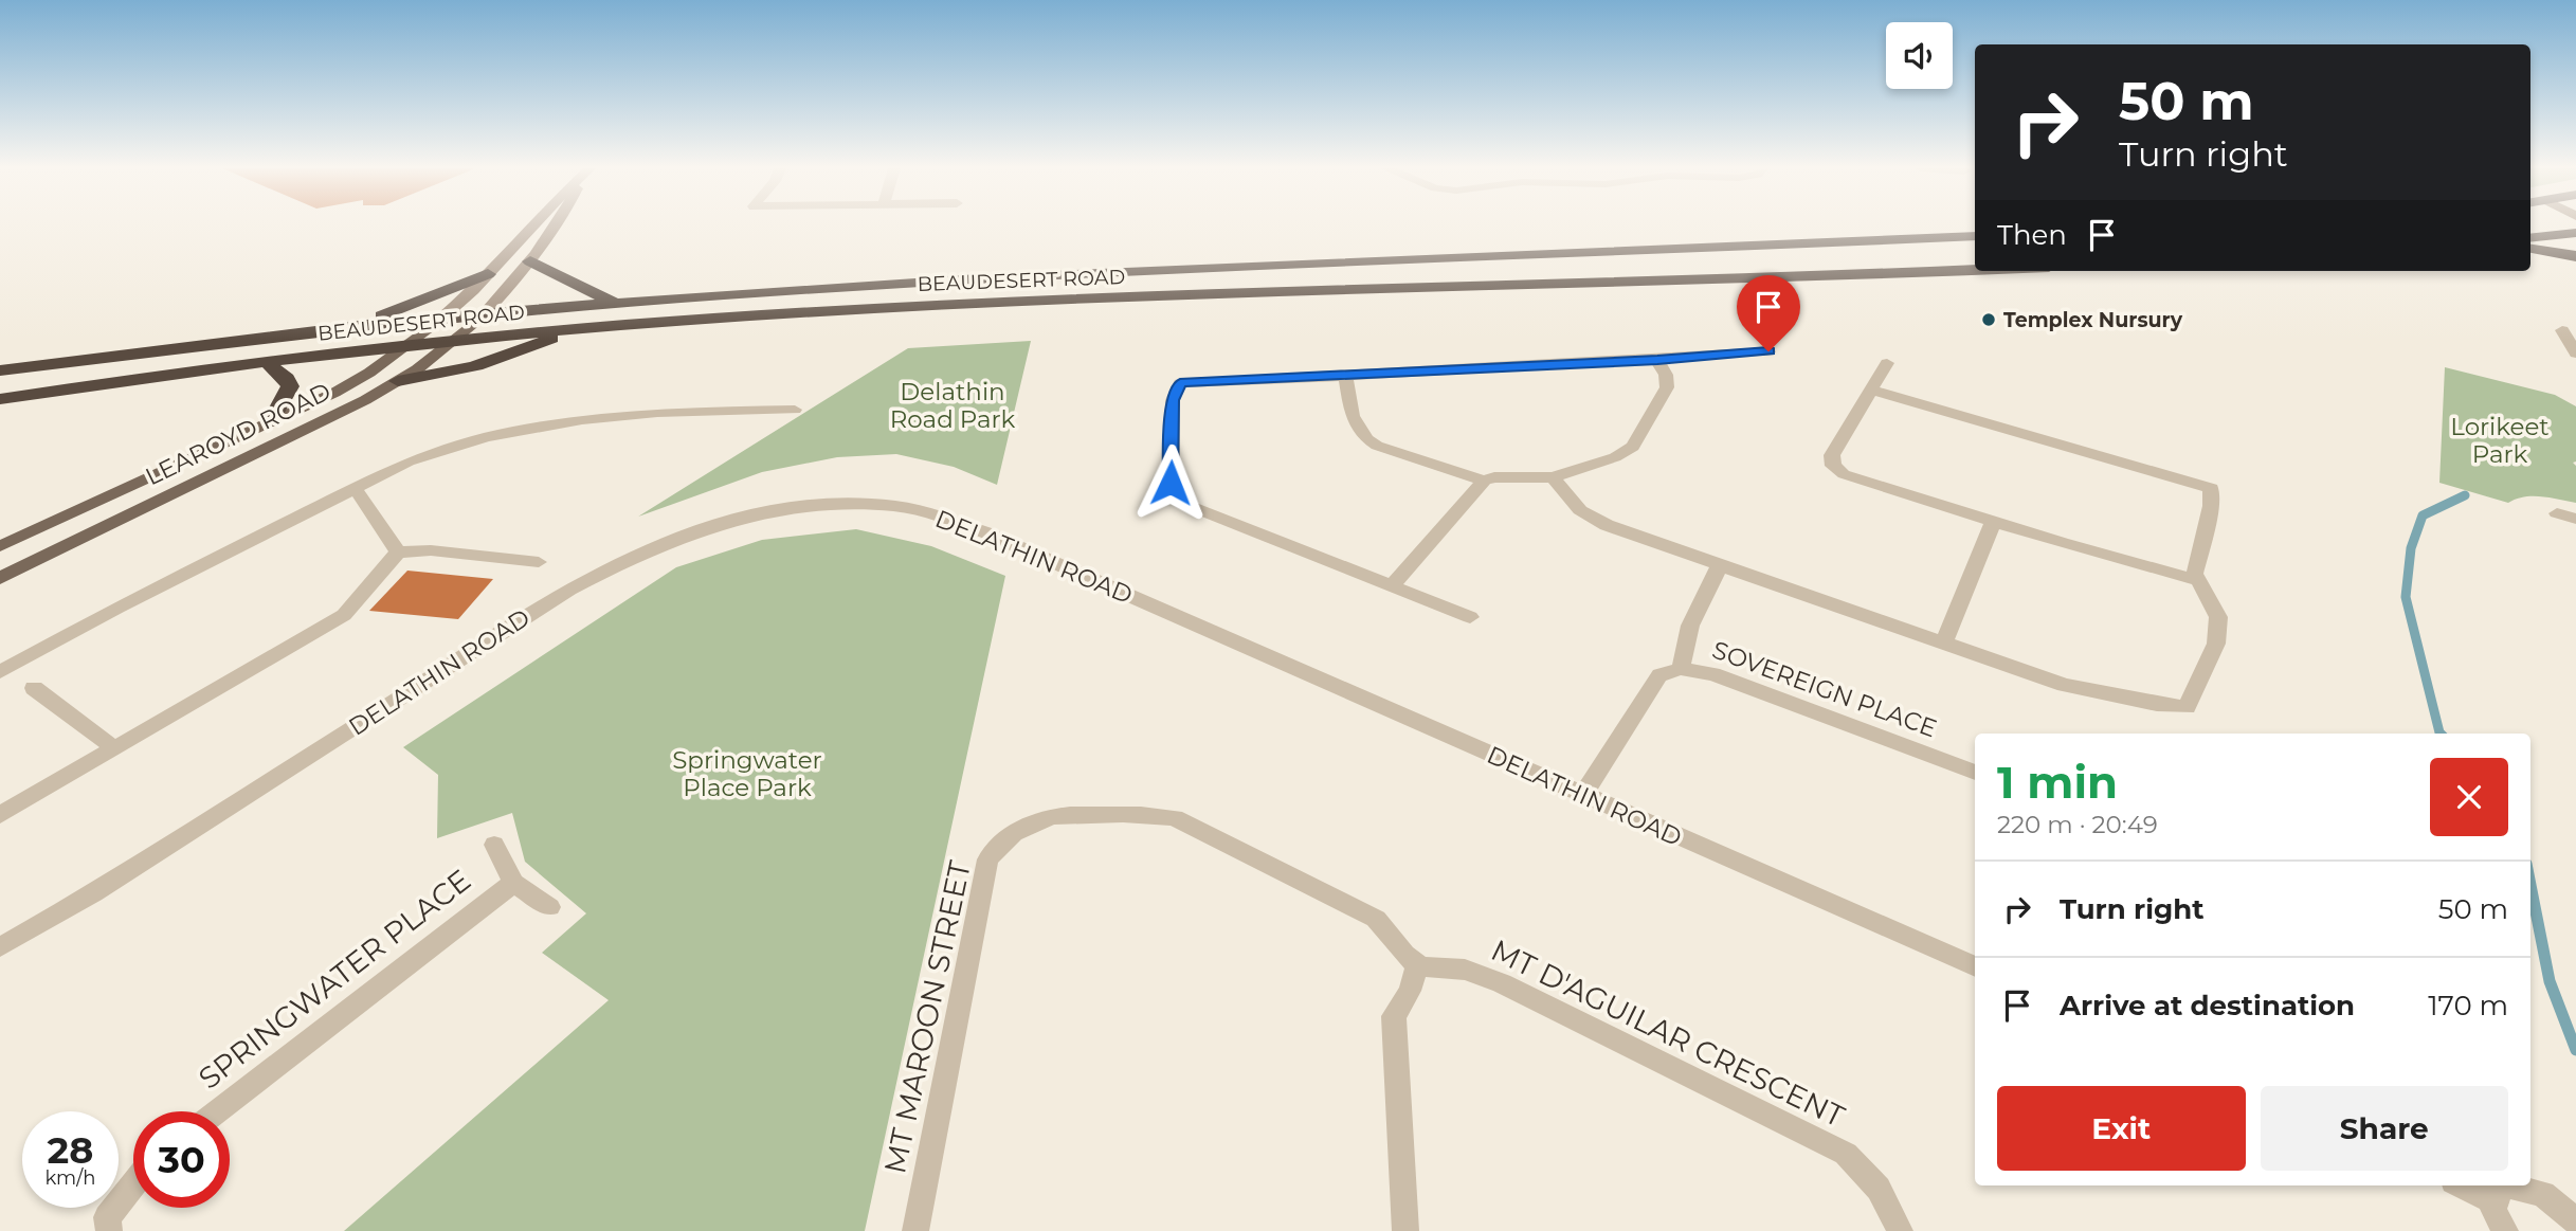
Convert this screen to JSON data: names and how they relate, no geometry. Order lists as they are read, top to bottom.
{
  "streets": {
    "highway": ["BEAUDESERT ROAD"],
    "main road": ["LEAROYD ROAD"],
    "street": [
      "DELATHIN ROAD",
      "SOVEREIGN PLACE",
      "SPRINGWATER PLACE",
      "MT MAROON STREET",
      "MT D'AGUILAR CRESCENT"
    ]
  },
  "crossings": [
    ["BEAUDESERT ROAD", "LEAROYD ROAD"],
    ["DELATHIN ROAD", "SOVEREIGN PLACE"],
    ["MT MAROON STREET", "MT D'AGUILAR CRESCENT"]
  ],
  "parks": ["Delathin Road Park", "Lorikeet Park", "Springwater Place Park"],
  "places": ["Templex Nursury"],
  "page": {
    "turn": ["50 m", "Turn right"],
    "then": "Then",
    "heading": ["1 min", "220 m · 20:49"],
    "list": [
      {
        "name": "Turn right",
        "value": "50 m"
      },
      {
        "name": "Arrive at destination",
        "value": "170 m"
      }
    ],
    "buttons": ["Exit", "Share"],
    "speed": "28 km/h",
    "limit": "30"
  }
}
